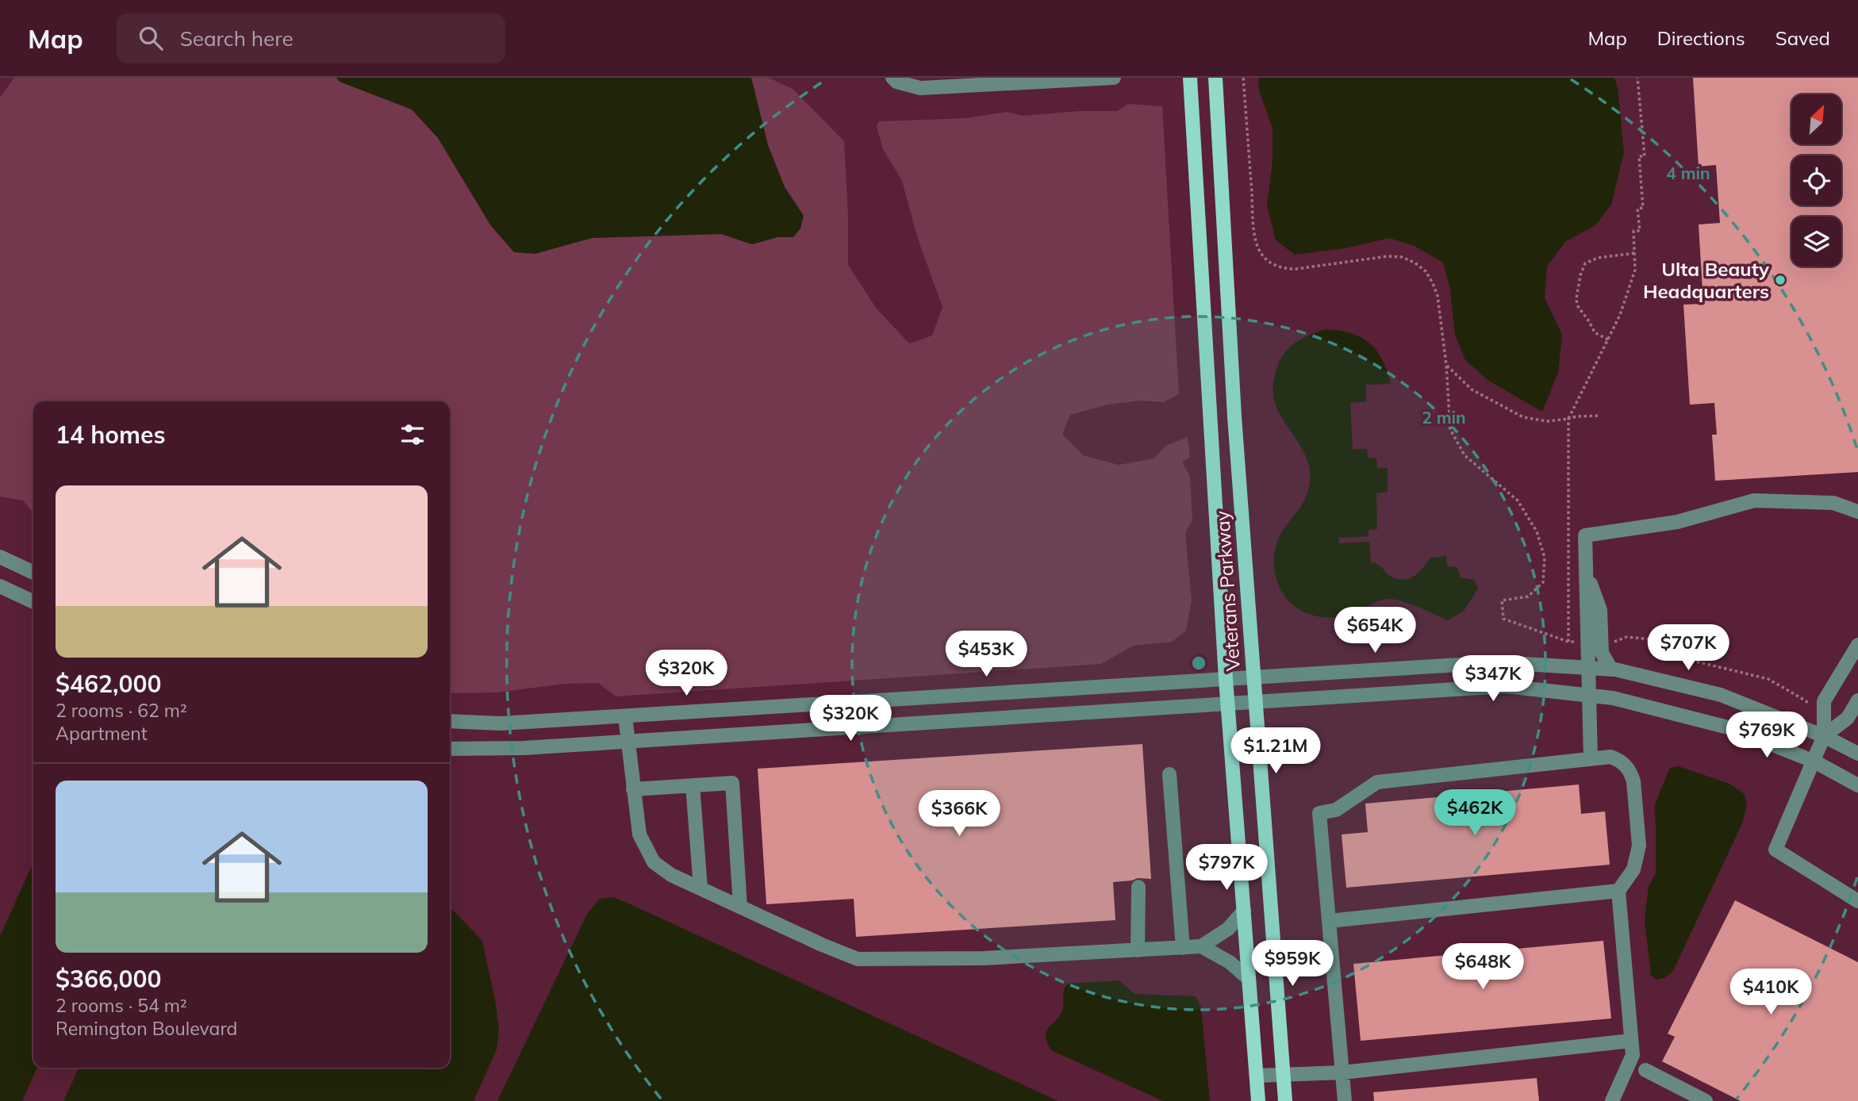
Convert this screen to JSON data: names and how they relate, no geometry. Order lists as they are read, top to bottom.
{
  "streets": {
    "main road": ["Veterans Parkway"]
  },
  "places": ["Ulta Beauty Headquarters"],
  "north": "top right",
  "page": {
    "header": "Map",
    "search": "Search here",
    "nav": ["Map", "Directions", "Saved"],
    "heading": "14 homes",
    "list": [
      {
        "name": "$462,000",
        "note": "2 rooms · 62 m² · Apartment"
      },
      {
        "name": "$366,000",
        "note": "2 rooms · 54 m² · Remington Boulevard"
      }
    ],
    "price": [
      "$654K",
      "$707K",
      "$453K",
      "$320K",
      "$347K",
      "$320K",
      "$769K",
      "$1.21M",
      "$462K",
      "$366K",
      "$797K",
      "$959K",
      "$648K",
      "$410K"
    ]
  },
  "rings": ["4 min", "2 min"]
}
